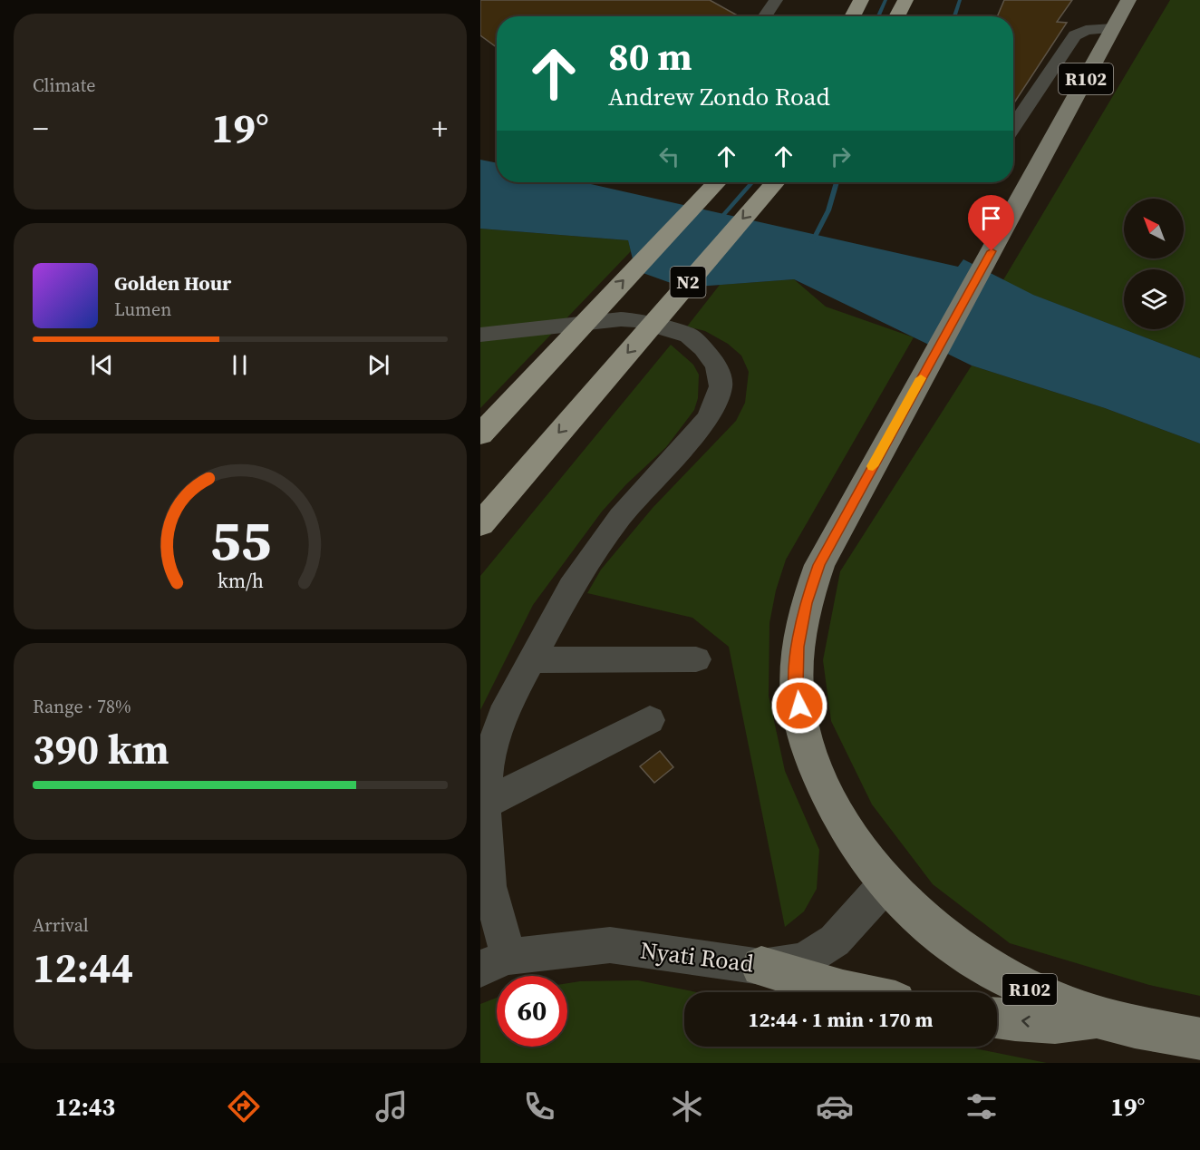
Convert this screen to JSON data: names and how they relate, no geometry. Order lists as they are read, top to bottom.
{
  "streets": {
    "highway": ["N2"],
    "main road": ["R102"],
    "lane": ["Nyati Road"]
  },
  "crossings": [
    ["R102", "Nyati Road"]
  ],
  "north": "top left",
  "page": {
    "tile": [
      "Climate",
      ["Range · 78%", "390 km"],
      ["Arrival", "12:44"]
    ],
    "turn": ["80 m", "Andrew Zondo Road"],
    "heat": ["−", "19°", "+"],
    "song": ["Golden Hour", "Lumen"],
    "limit": "60",
    "trip": "12:44 · 1 min · 170 m",
    "tabs": ["12:43", "19°"],
    "gauge": ["55", "km/h"]
  }
}
